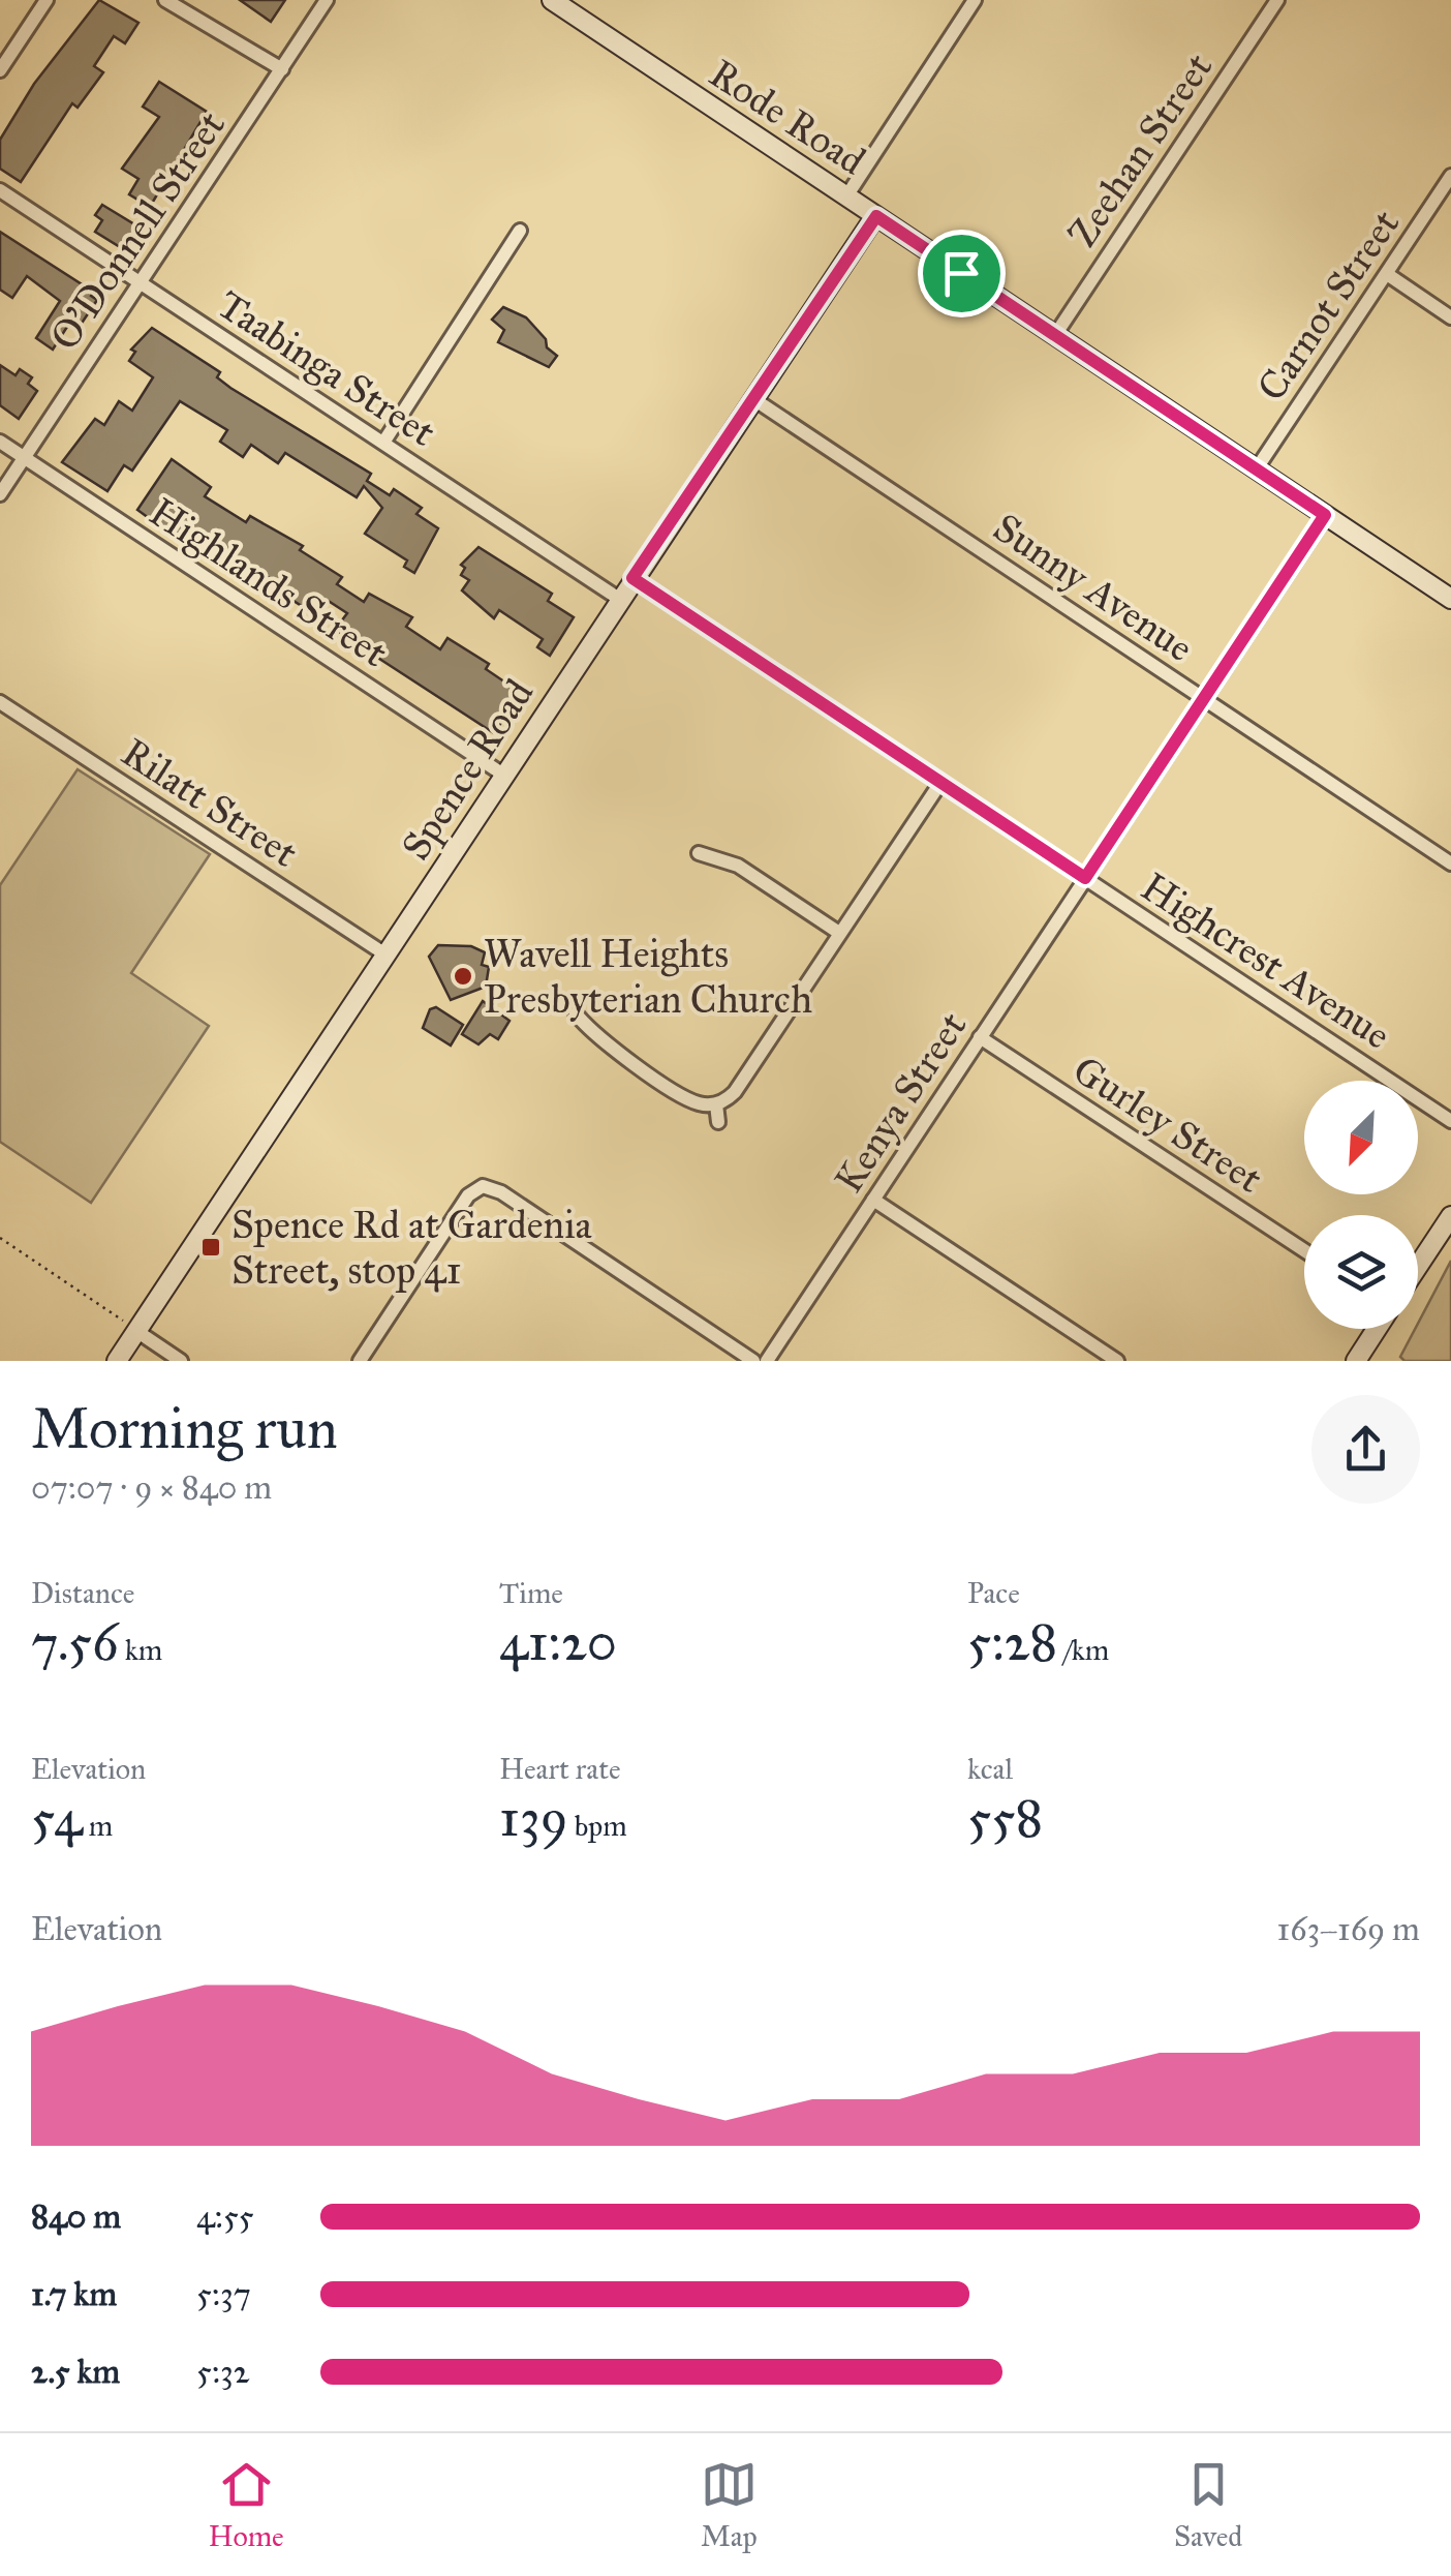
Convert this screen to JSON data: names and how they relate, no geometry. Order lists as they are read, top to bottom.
{
  "streets": {
    "street": [
      "Rode Road",
      "Zeehan Street",
      "O'Donnell Street",
      "Carnot Street",
      "Taabinga Street",
      "Highlands Street",
      "Sunny Avenue",
      "Spence Road",
      "Rilatt Street",
      "Highcrest Avenue",
      "Kenya Street",
      "Gurley Street"
    ]
  },
  "crossings": [
    ["Rode Road", "Zeehan Street"],
    ["Rode Road", "Carnot Street"],
    ["Rode Road", "Spence Road"],
    ["Rode Road", "Kenya Street"],
    ["O'Donnell Street", "Taabinga Street"],
    ["O'Donnell Street", "Highlands Street"],
    ["Taabinga Street", "Spence Road"],
    ["Highlands Street", "Spence Road"],
    ["Sunny Avenue", "Spence Road"],
    ["Sunny Avenue", "Kenya Street"],
    ["Spence Road", "Rilatt Street"],
    ["Spence Road", "Highcrest Avenue"],
    ["Highcrest Avenue", "Kenya Street"],
    ["Kenya Street", "Gurley Street"]
  ],
  "places": {
    "other": ["Wavell Heights Presbyterian Church"],
    "transit": ["Spence Rd at Gardenia Street, stop 41"]
  },
  "north": "bottom left",
  "page": {
    "heading": ["Morning run", "07:07 · 9 × 840 m"],
    "stats": [
      ["Distance", "7.56 km"],
      ["Time", "41:20"],
      ["Pace", "5:28 /km"],
      ["Elevation", "54 m"],
      ["Heart rate", "139 bpm"],
      ["kcal", "558"]
    ],
    "chart": ["Elevation", "163–169 m"],
    "list": [
      {
        "name": "840 m",
        "note": "4:55"
      },
      {
        "name": "1.7 km",
        "note": "5:37"
      },
      {
        "name": "2.5 km",
        "note": "5:32"
      }
    ],
    "tabs": ["Home", "Map", "Saved"]
  }
}
